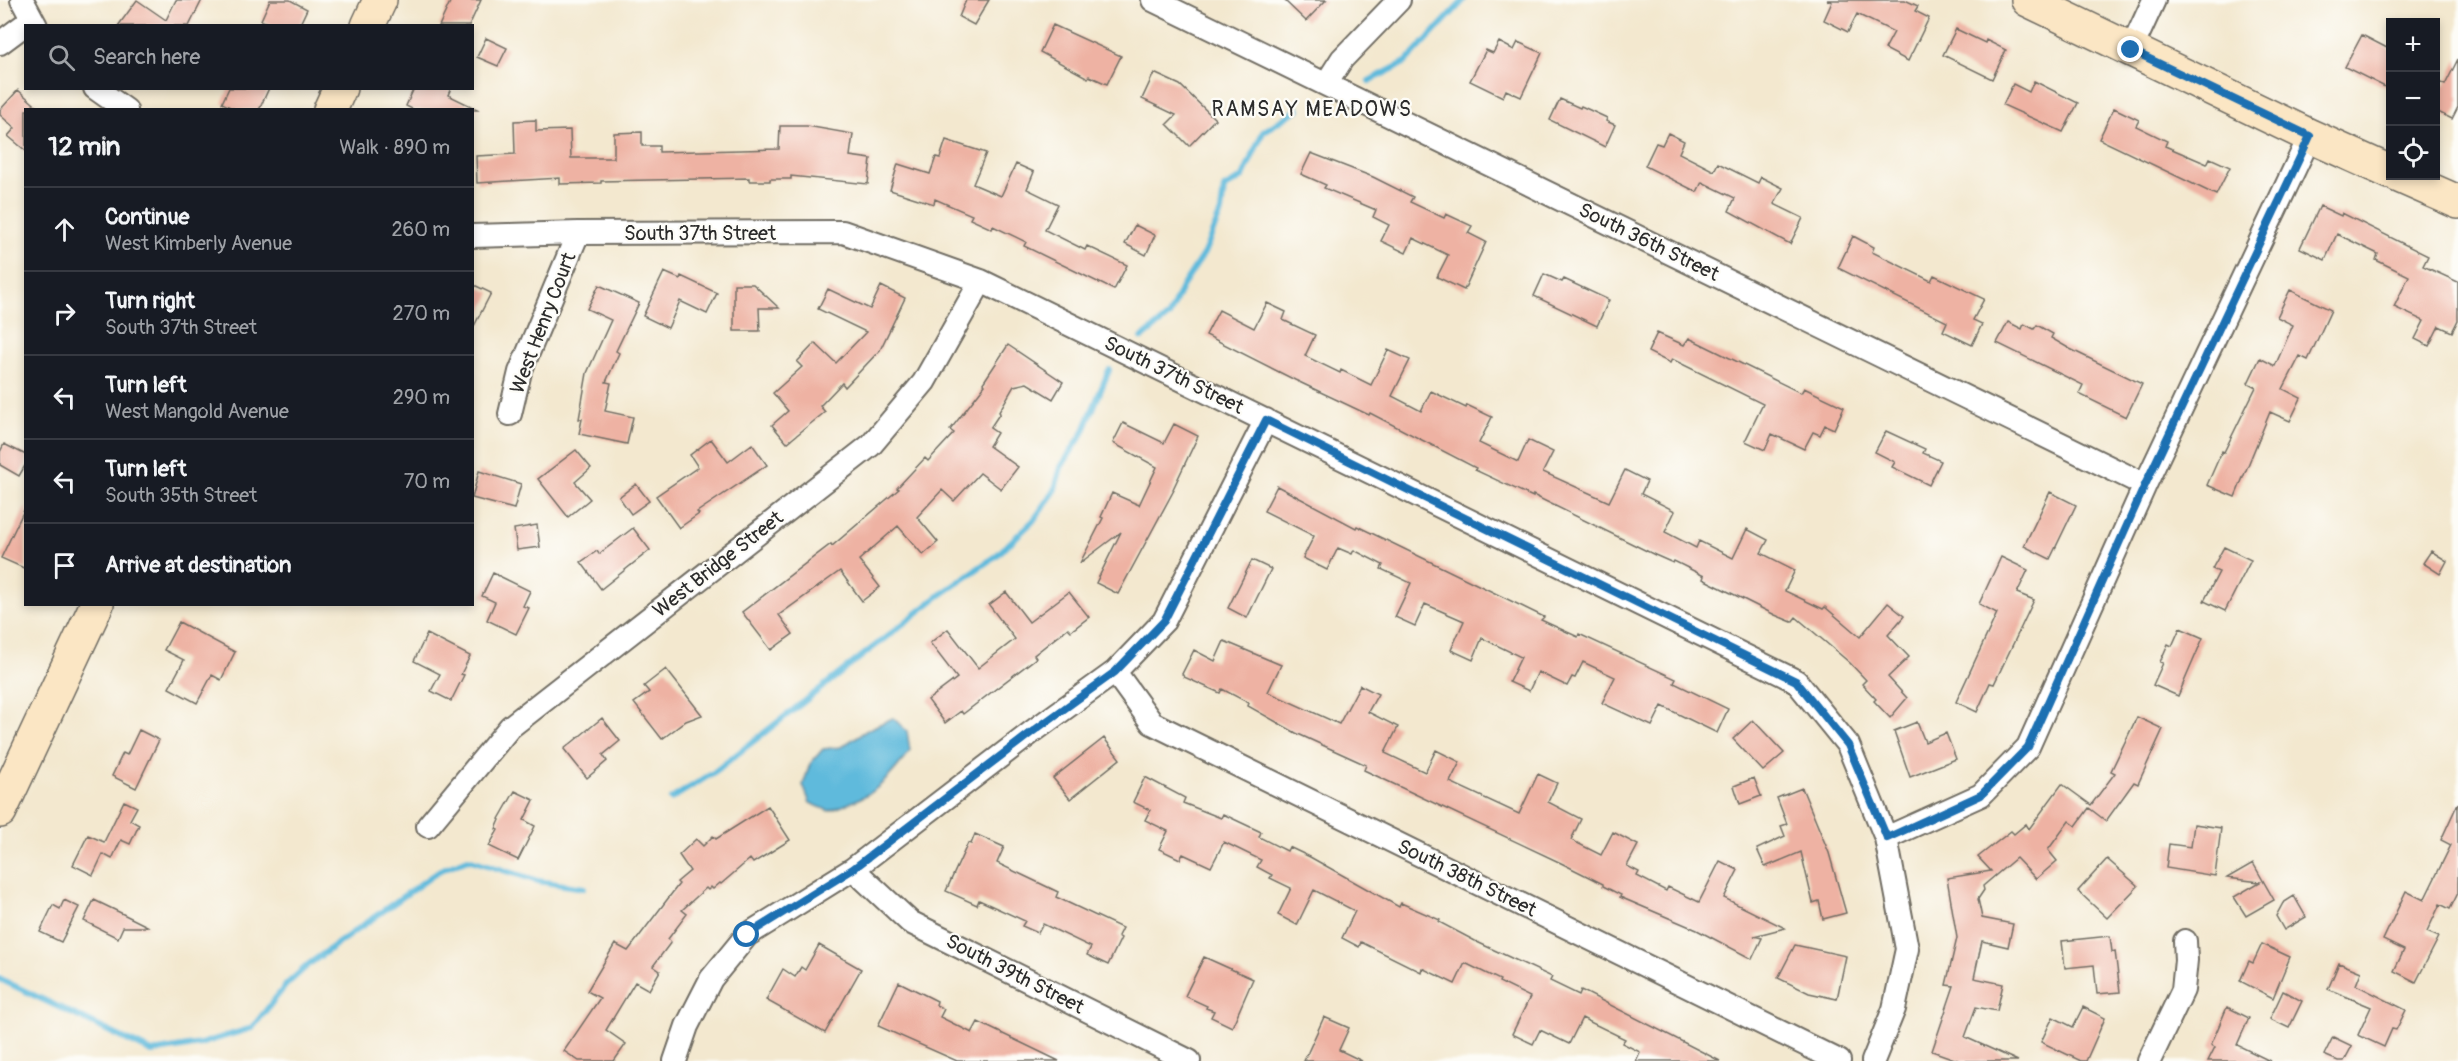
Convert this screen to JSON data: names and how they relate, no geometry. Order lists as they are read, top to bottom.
{
  "streets": {
    "street": [
      "South 37th Street",
      "South 36th Street",
      "West Henry Court",
      "West Bridge Street",
      "South 38th Street",
      "South 39th Street"
    ]
  },
  "crossings": [
    ["South 37th Street", "West Henry Court"],
    ["South 37th Street", "West Bridge Street"]
  ],
  "districts": ["RAMSAY MEADOWS"],
  "page": {
    "map_buttons": ["+", "−"],
    "search": "Search here",
    "heading": ["12 min", "Walk · 890 m"],
    "list": [
      ["Continue", "West Kimberly Avenue", "260 m"],
      ["Turn right", "South 37th Street", "270 m"],
      ["Turn left", "West Mangold Avenue", "290 m"],
      ["Turn left", "South 35th Street", "70 m"],
      "Arrive at destination"
    ]
  }
}
